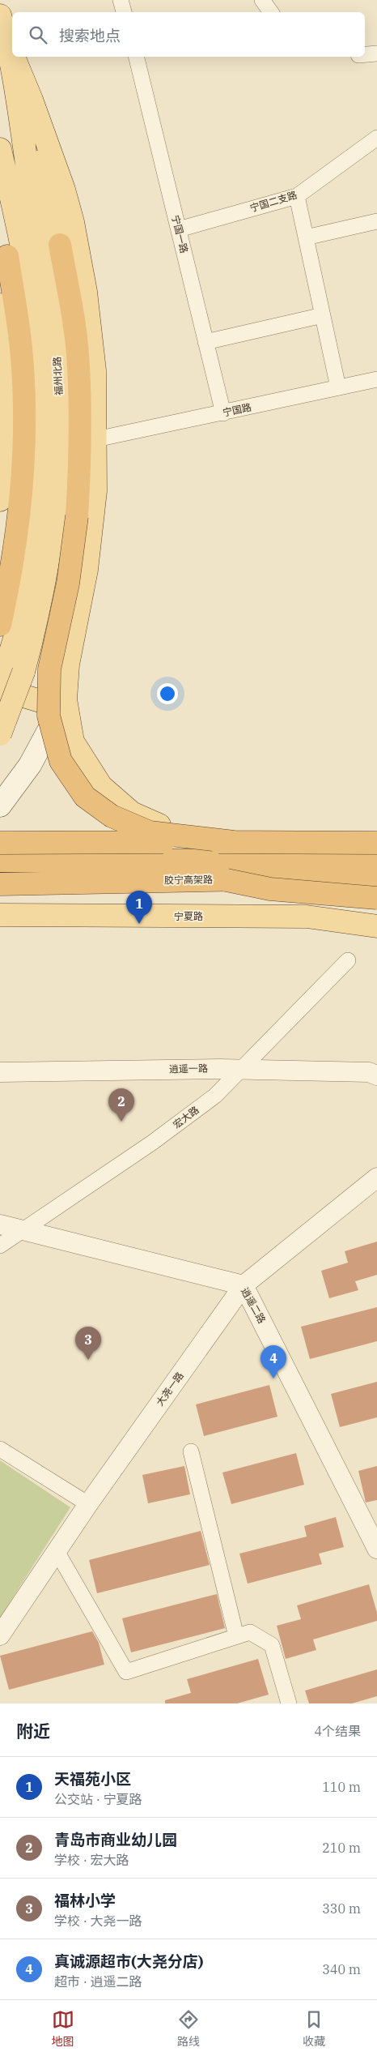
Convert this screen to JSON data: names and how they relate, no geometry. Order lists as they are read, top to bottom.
{
  "streets": {
    "highway": ["胶宁高架路"],
    "main road": ["福州北路", "宁夏路"],
    "street": [
      "宁国二支路",
      "宁国一路",
      "宁国路",
      "逍遥一路",
      "宏大路",
      "逍遥二路",
      "大尧一路"
    ]
  },
  "crossings": [
    ["宁国二支路", "宁国一路"],
    ["宁国一路", "宁国路"],
    ["逍遥一路", "宏大路"],
    ["宏大路", "逍遥二路"],
    ["逍遥二路", "大尧一路"]
  ],
  "page": {
    "search": "搜索地点",
    "pins": [
      "1",
      "2",
      "3",
      "4"
    ],
    "heading": ["附近", "4个结果"],
    "list": [
      {
        "mark": "1",
        "name": "天福苑小区",
        "note": "公交站 · 宁夏路",
        "value": "110 m"
      },
      {
        "mark": "2",
        "name": "青岛市商业幼儿园",
        "note": "学校 · 宏大路",
        "value": "210 m"
      },
      {
        "mark": "3",
        "name": "福林小学",
        "note": "学校 · 大尧一路",
        "value": "330 m"
      },
      {
        "mark": "4",
        "name": "真诚源超市(大尧分店)",
        "note": "超市 · 逍遥二路",
        "value": "340 m"
      }
    ],
    "nav": ["地图", "路线", "收藏"]
  }
}
